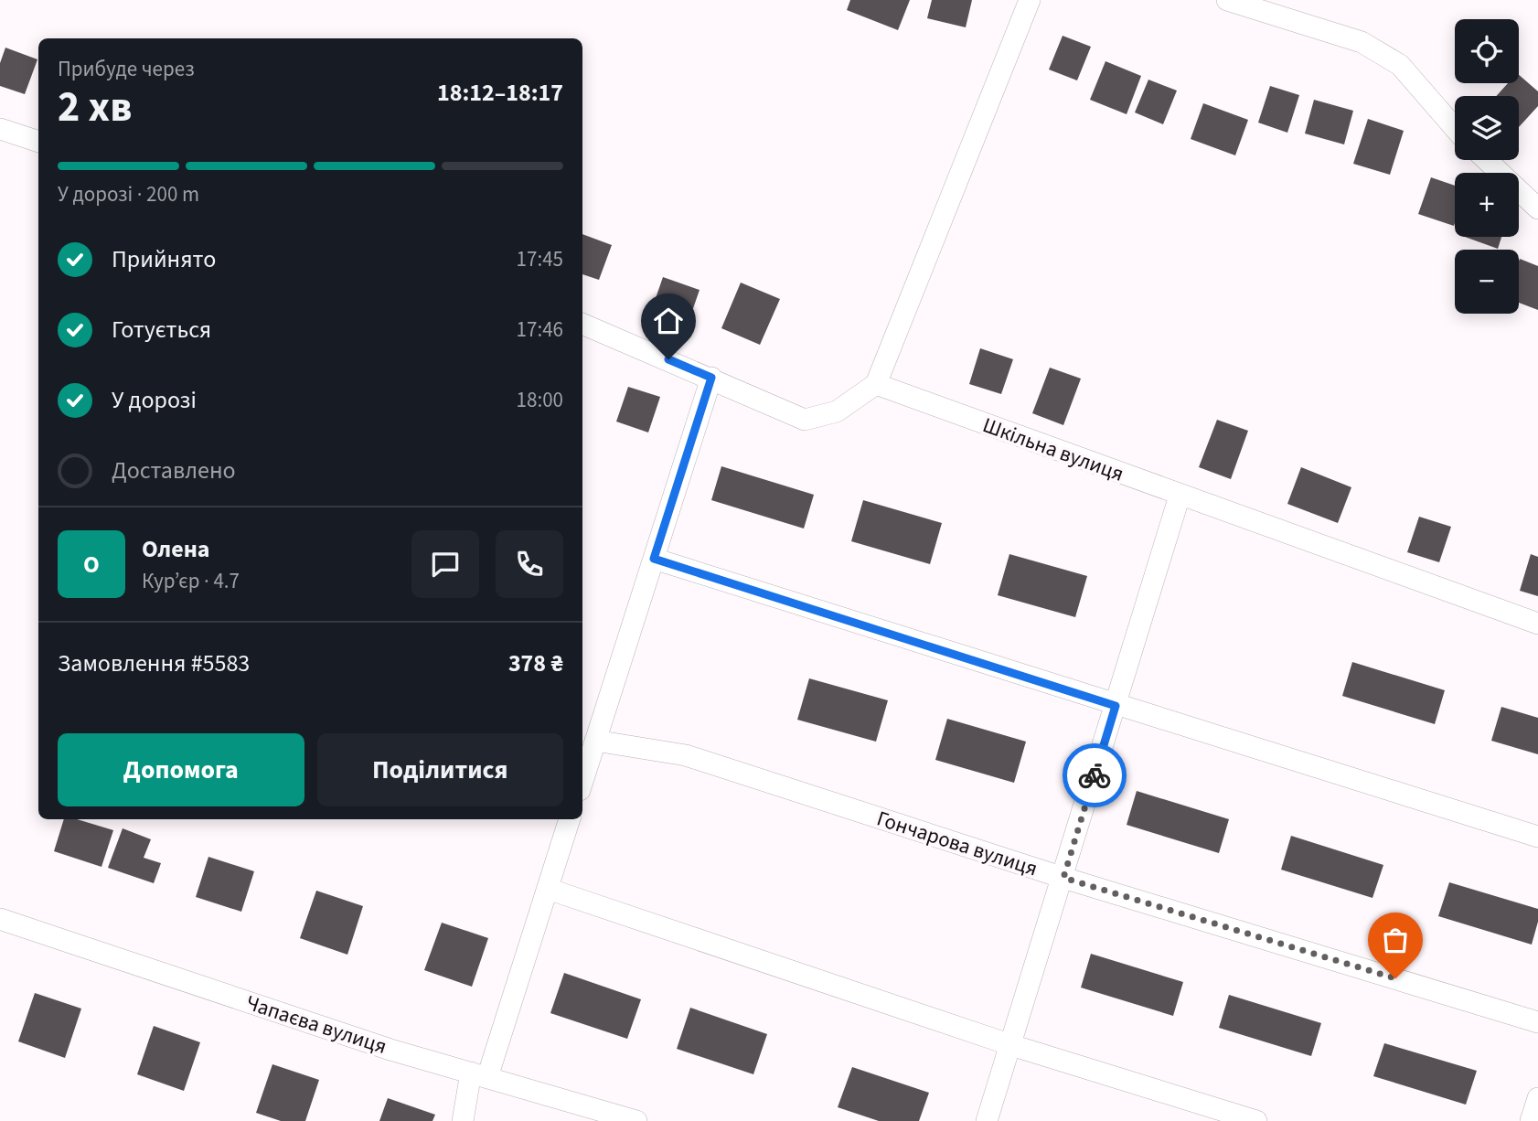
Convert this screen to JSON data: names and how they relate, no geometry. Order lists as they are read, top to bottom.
{
  "streets": {
    "street": ["Шкільна вулиця", "Гончарова вулиця", "Чапаєва вулиця"]
  },
  "page": {
    "map_buttons": ["+", "−"],
    "heading": ["2 хв", "Прибуде через", "18:12–18:17"],
    "panel": [
      "Олена",
      "Кур’єр · 4.7",
      "Замовлення #5583",
      "378 ₴"
    ],
    "bar": "У дорозі · 200 m",
    "list": [
      ["Прийнято", "17:45"],
      ["Готується", "17:46"],
      ["У дорозі", "18:00"],
      "Доставлено"
    ],
    "round": "О",
    "buttons": ["Допомога", "Поділитися"]
  }
}
